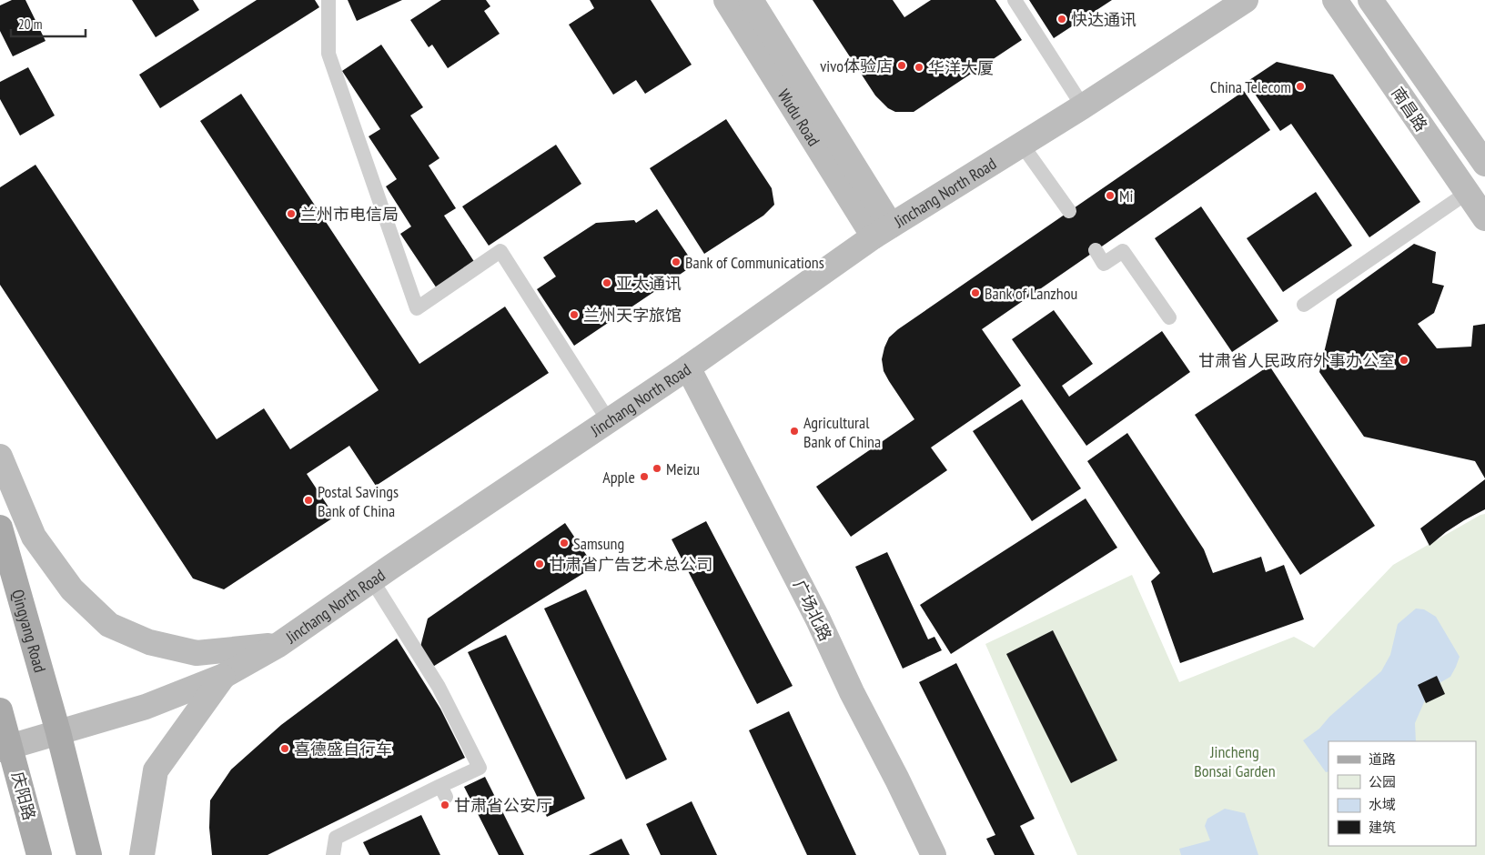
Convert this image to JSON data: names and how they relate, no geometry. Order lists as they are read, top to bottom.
{
  "streets": {
    "main road": [
      "南昌路",
      "Wudu Road",
      "Jinchang North Road",
      "广场北路",
      "Qingyang Road",
      "庆阳路"
    ]
  },
  "crossings": [
    ["Wudu Road", "Jinchang North Road"],
    ["Jinchang North Road", "广场北路"],
    ["Jinchang North Road", "Qingyang Road"],
    ["Jinchang North Road", "庆阳路"]
  ],
  "parks": ["Jincheng Bonsai Garden"],
  "places": [
    "快达通讯",
    "vivo体验店",
    "华洋大厦",
    "China Telecom",
    "Mi",
    "兰州市电信局",
    "Bank of Communications",
    "亚太通讯",
    "Bank of Lanzhou",
    "兰州天字旅馆",
    "甘肃省人民政府外事办公室",
    "Agricultural Bank of China",
    "Meizu",
    "Apple",
    "Postal Savings Bank of China",
    "Samsung",
    "甘肃省广告艺术总公司",
    "喜德盛自行车",
    "甘肃省公安厅"
  ],
  "legend": [
    "道路",
    "公园",
    "水域",
    "建筑"
  ],
  "scale_bar": "20 m"
}
